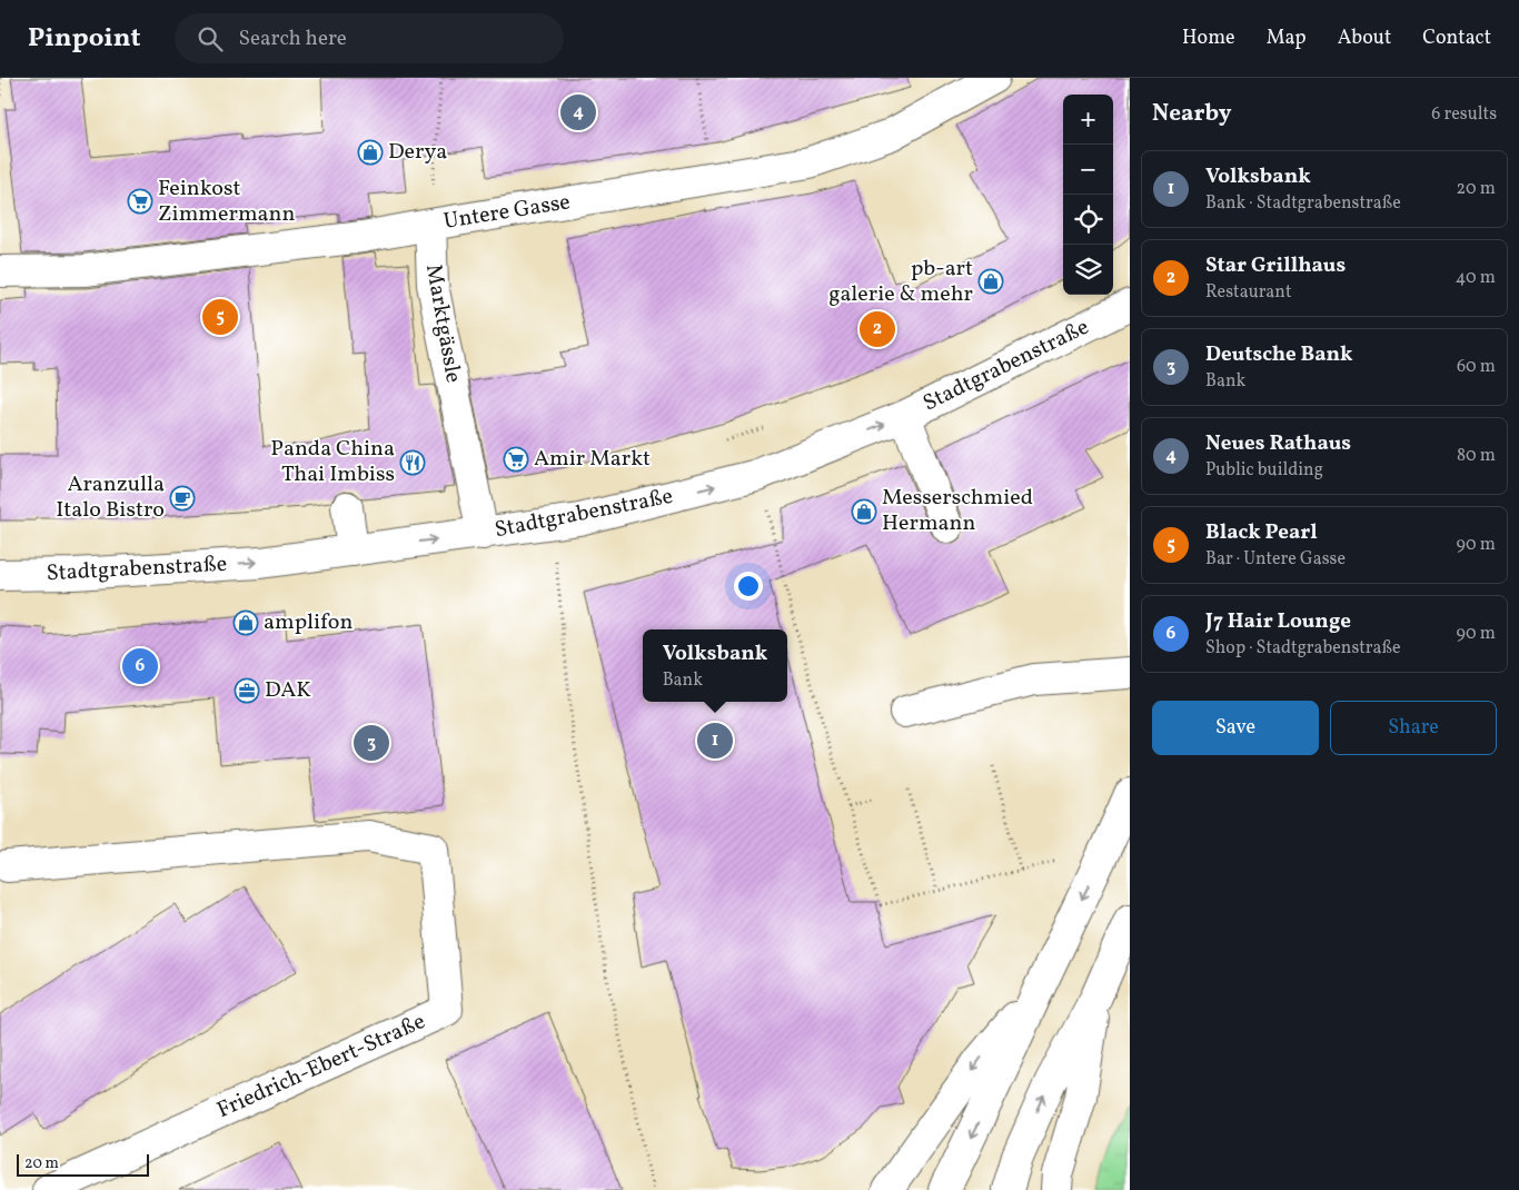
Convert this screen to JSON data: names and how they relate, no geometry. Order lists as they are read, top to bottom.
{
  "streets": {
    "main road": [
      "Untere Gasse",
      "Marktgässle",
      "Stadtgrabenstraße",
      "Friedrich-Ebert-Straße"
    ]
  },
  "crossings": [
    ["Untere Gasse", "Marktgässle"],
    ["Marktgässle", "Stadtgrabenstraße"]
  ],
  "one_way": ["Stadtgrabenstraße"],
  "places": {
    "shop": [
      "Derya",
      "pb-art galerie & mehr",
      "Messerschmied Hermann",
      "amplifon"
    ],
    "supermarket": ["Feinkost Zimmermann", "Amir Markt"],
    "restaurant": ["Panda China Thai Imbiss"],
    "cafe": ["Aranzulla Italo Bistro"],
    "office": ["DAK"]
  },
  "scale_bar": "20 m",
  "page": {
    "header": "Pinpoint",
    "search": "Search here",
    "nav": [
      "Home",
      "Map",
      "About",
      "Contact"
    ],
    "heading": ["Nearby", "6 results"],
    "pins": [
      "4",
      "5",
      "2",
      "6",
      "1",
      "3"
    ],
    "map_buttons": ["+", "−"],
    "list": [
      {
        "mark": "1",
        "name": "Volksbank",
        "note": "Bank · Stadtgrabenstraße",
        "value": "20 m"
      },
      {
        "mark": "2",
        "name": "Star Grillhaus",
        "note": "Restaurant",
        "value": "40 m"
      },
      {
        "mark": "3",
        "name": "Deutsche Bank",
        "note": "Bank",
        "value": "60 m"
      },
      {
        "mark": "4",
        "name": "Neues Rathaus",
        "note": "Public building",
        "value": "80 m"
      },
      {
        "mark": "5",
        "name": "Black Pearl",
        "note": "Bar · Untere Gasse",
        "value": "90 m"
      },
      {
        "mark": "6",
        "name": "J7 Hair Lounge",
        "note": "Shop · Stadtgrabenstraße",
        "value": "90 m"
      }
    ],
    "popup": ["Volksbank", "Bank"],
    "buttons": ["Save", "Share"],
    "scale": "20 m"
  }
}
